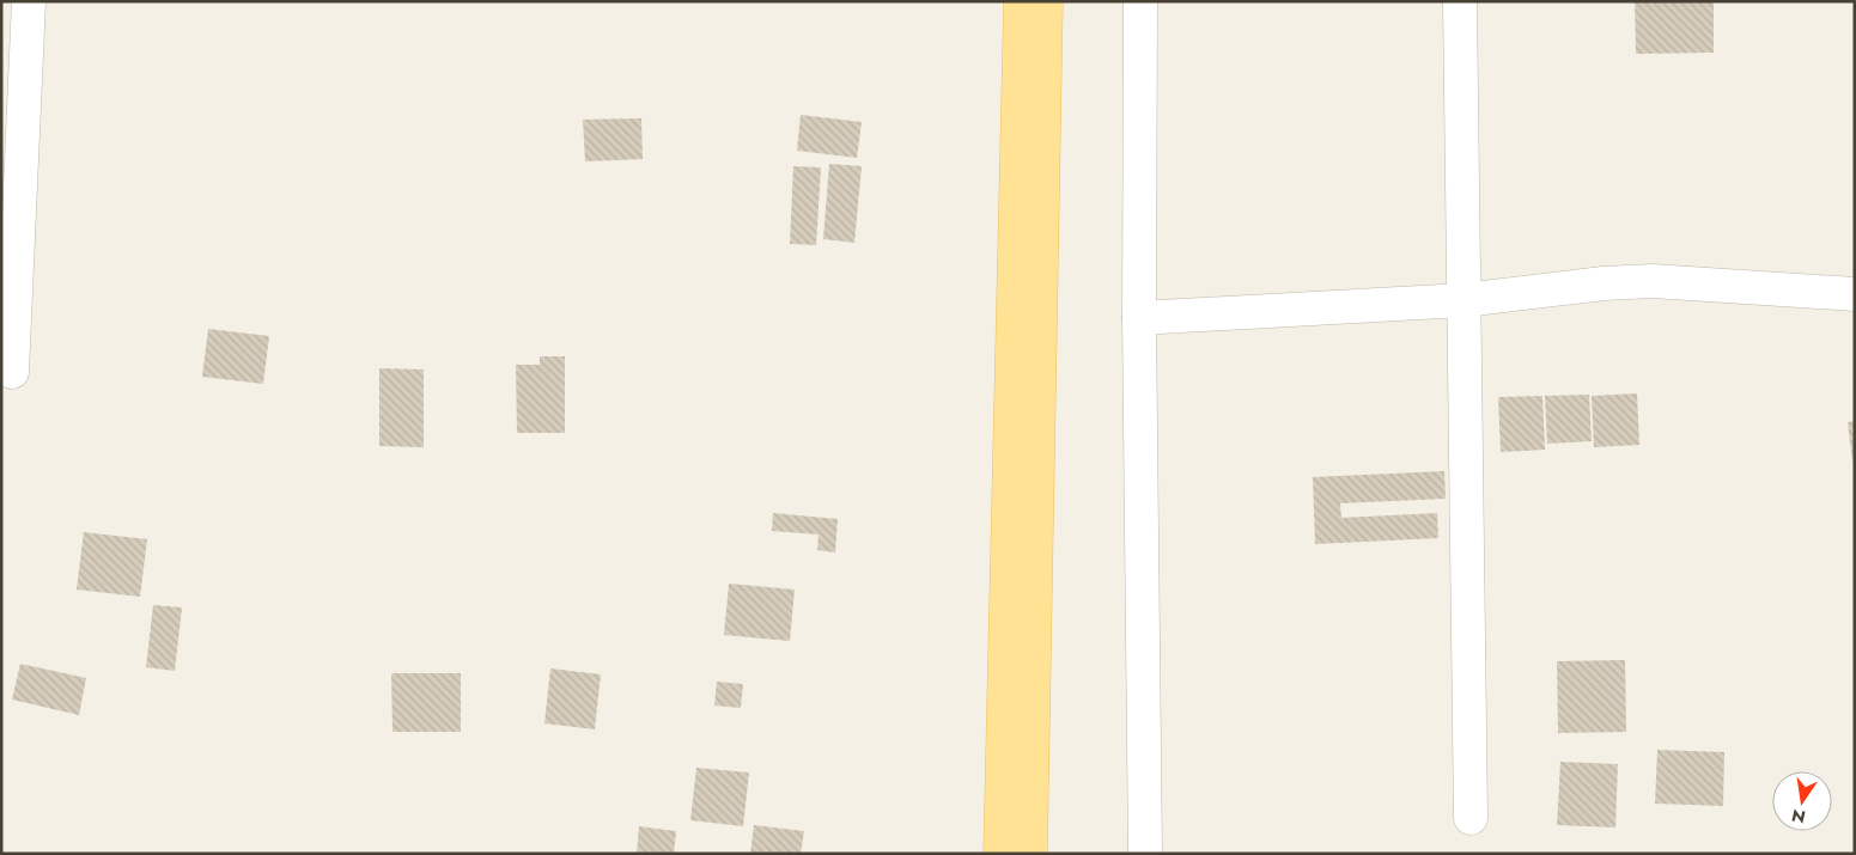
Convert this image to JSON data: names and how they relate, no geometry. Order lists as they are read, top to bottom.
{
  "north": "bottom"
}
